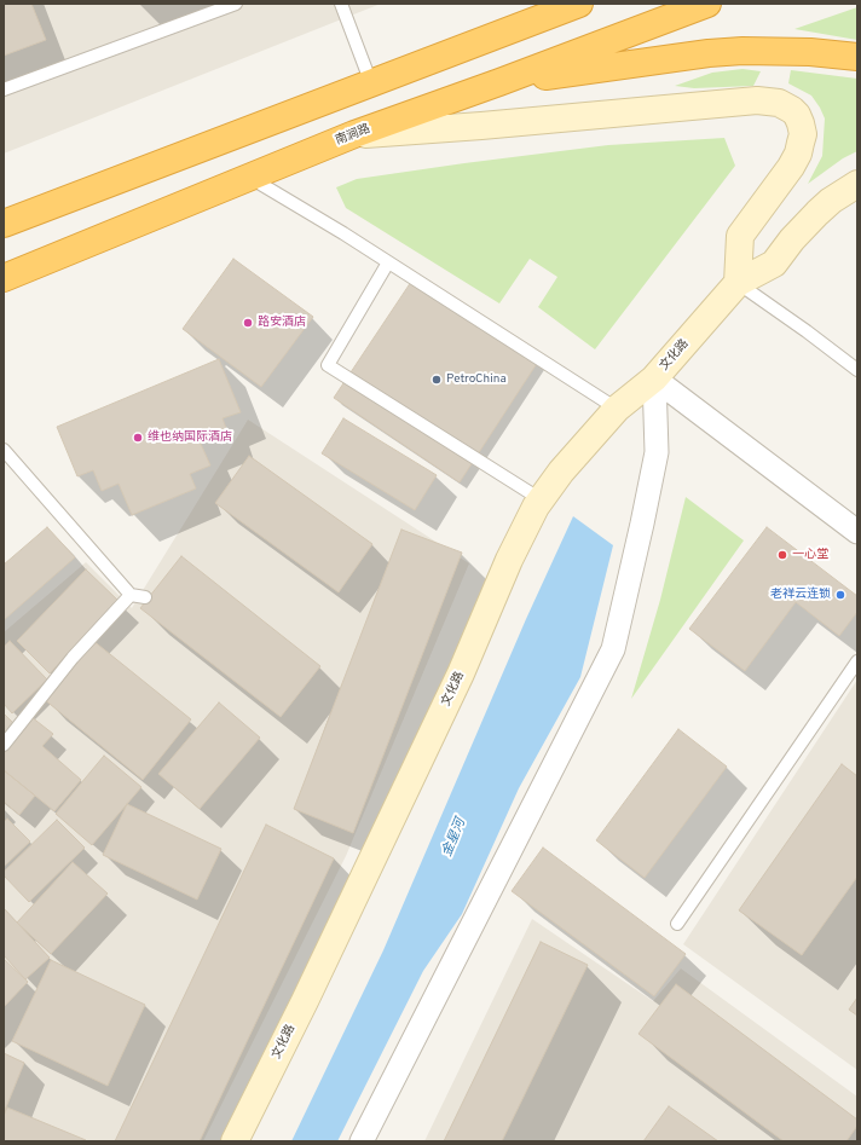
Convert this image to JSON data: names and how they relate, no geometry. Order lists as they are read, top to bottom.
{
  "streets": {
    "highway": ["南涧路"],
    "street": ["文化路"]
  },
  "water": ["金星河"],
  "places": [
    "路安酒店",
    "PetroChina",
    "维也纳国际酒店",
    "一心堂",
    "老祥云连锁"
  ]
}
